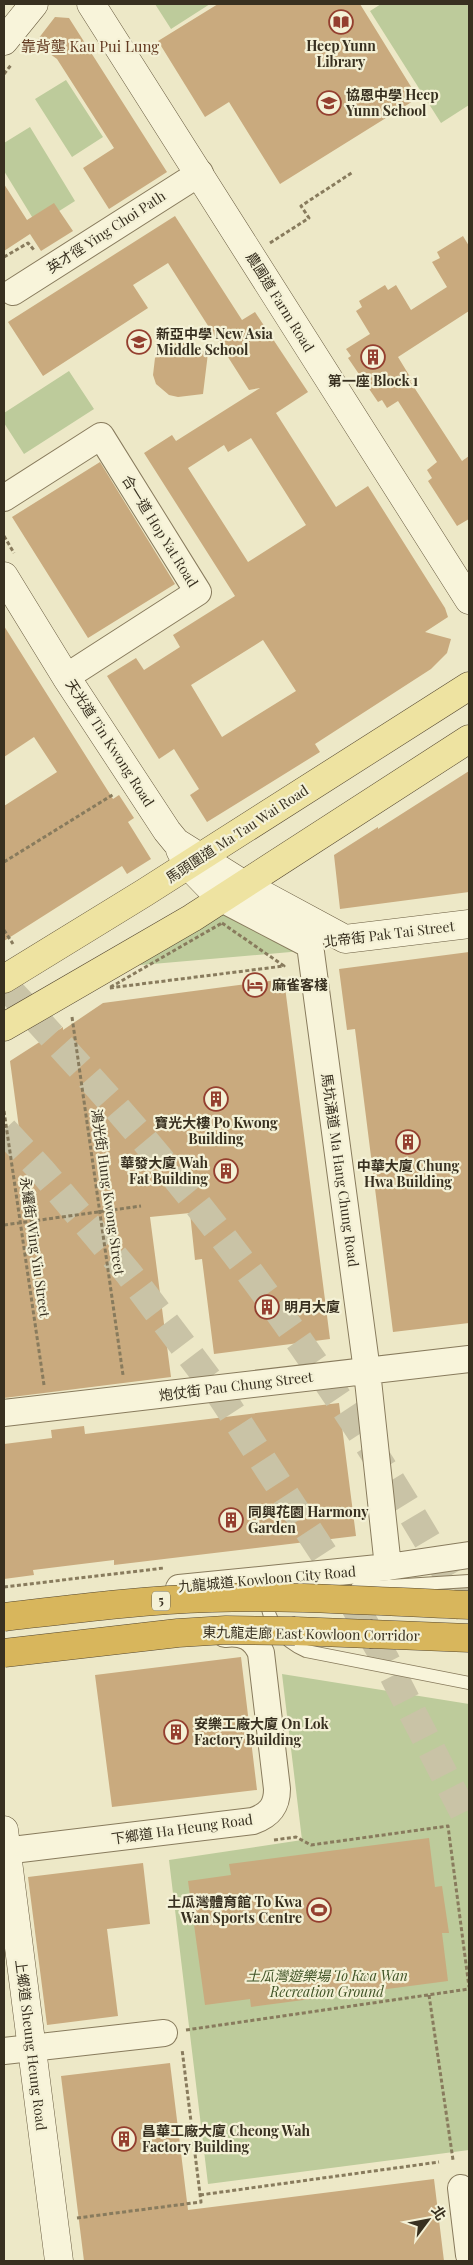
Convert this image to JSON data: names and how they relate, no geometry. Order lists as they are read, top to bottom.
{
  "streets": {
    "highway": ["5", "東九龍走廊 East Kowloon Corridor"],
    "main road": ["馬頭圍道 Ma Tau Wai Road"],
    "street": [
      "英才徑 Ying Choi Path",
      "農圃道 Farm Road",
      "合一道 Hop Yat Road",
      "天光道 Tin Kwong Road",
      "北帝街 Pak Tai Street",
      "馬坑涌道 Ma Hang Chung Road",
      "炮仗街 Pau Chung Street",
      "九龍城道 Kowloon City Road",
      "下鄉道 Ha Heung Road",
      "上鄉道 Sheung Heung Road"
    ],
    "path": ["鴻光街 Hung Kwong Street", "永耀街 Wing Yiu Street"]
  },
  "crossings": [
    ["英才徑 Ying Choi Path", "農圃道 Farm Road"],
    ["合一道 Hop Yat Road", "天光道 Tin Kwong Road"],
    ["天光道 Tin Kwong Road", "馬頭圍道 Ma Tau Wai Road"],
    ["北帝街 Pak Tai Street", "馬坑涌道 Ma Hang Chung Road"],
    ["馬坑涌道 Ma Hang Chung Road", "炮仗街 Pau Chung Street"],
    ["馬坑涌道 Ma Hang Chung Road", "九龍城道 Kowloon City Road"],
    ["下鄉道 Ha Heung Road", "上鄉道 Sheung Heung Road"]
  ],
  "districts": ["靠背壟 Kau Pui Lung"],
  "parks": ["土瓜灣遊樂場 To Kwa Wan Recreation Ground"],
  "places": {
    "library": ["Heep Yunn Library"],
    "school or university": ["協恩中學 Heep Yunn School", "新亞中學 New Asia Middle School"],
    "building": [
      "第一座 Block 1",
      "寶光大樓 Po Kwong Building",
      "中華大廈 Chung Hwa Building",
      "華發大廈 Wah Fat Building",
      "明月大廈",
      "同興花園 Harmony Garden",
      "安樂工廠大廈 On Lok Factory Building",
      "昌華工廠大廈 Cheong Wah Factory Building"
    ],
    "hotel": ["麻雀客棧"],
    "sports": ["土瓜灣體育館 To Kwa Wan Sports Centre"]
  },
  "north": "top right"
}
